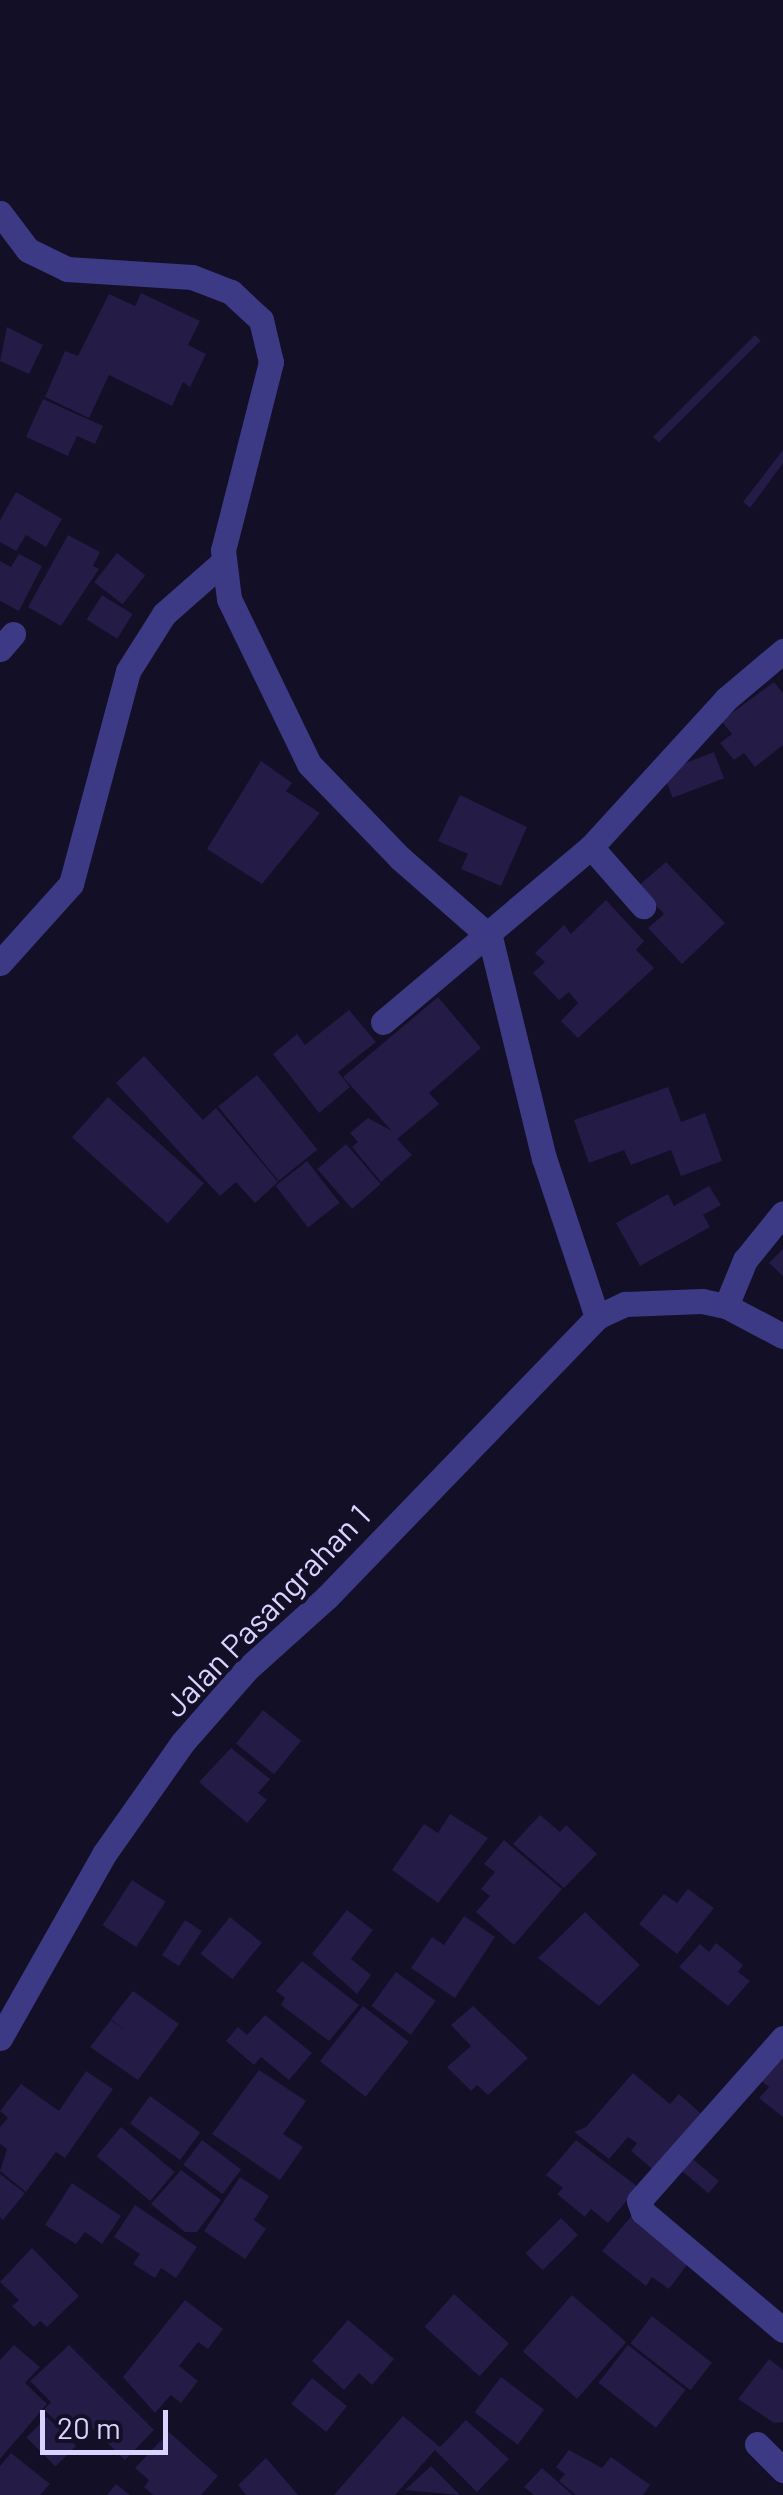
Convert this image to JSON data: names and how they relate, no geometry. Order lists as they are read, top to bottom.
{
  "streets": {
    "street": ["Jalan Pasangrahan 1"]
  },
  "scale_bar": "20 m"
}
